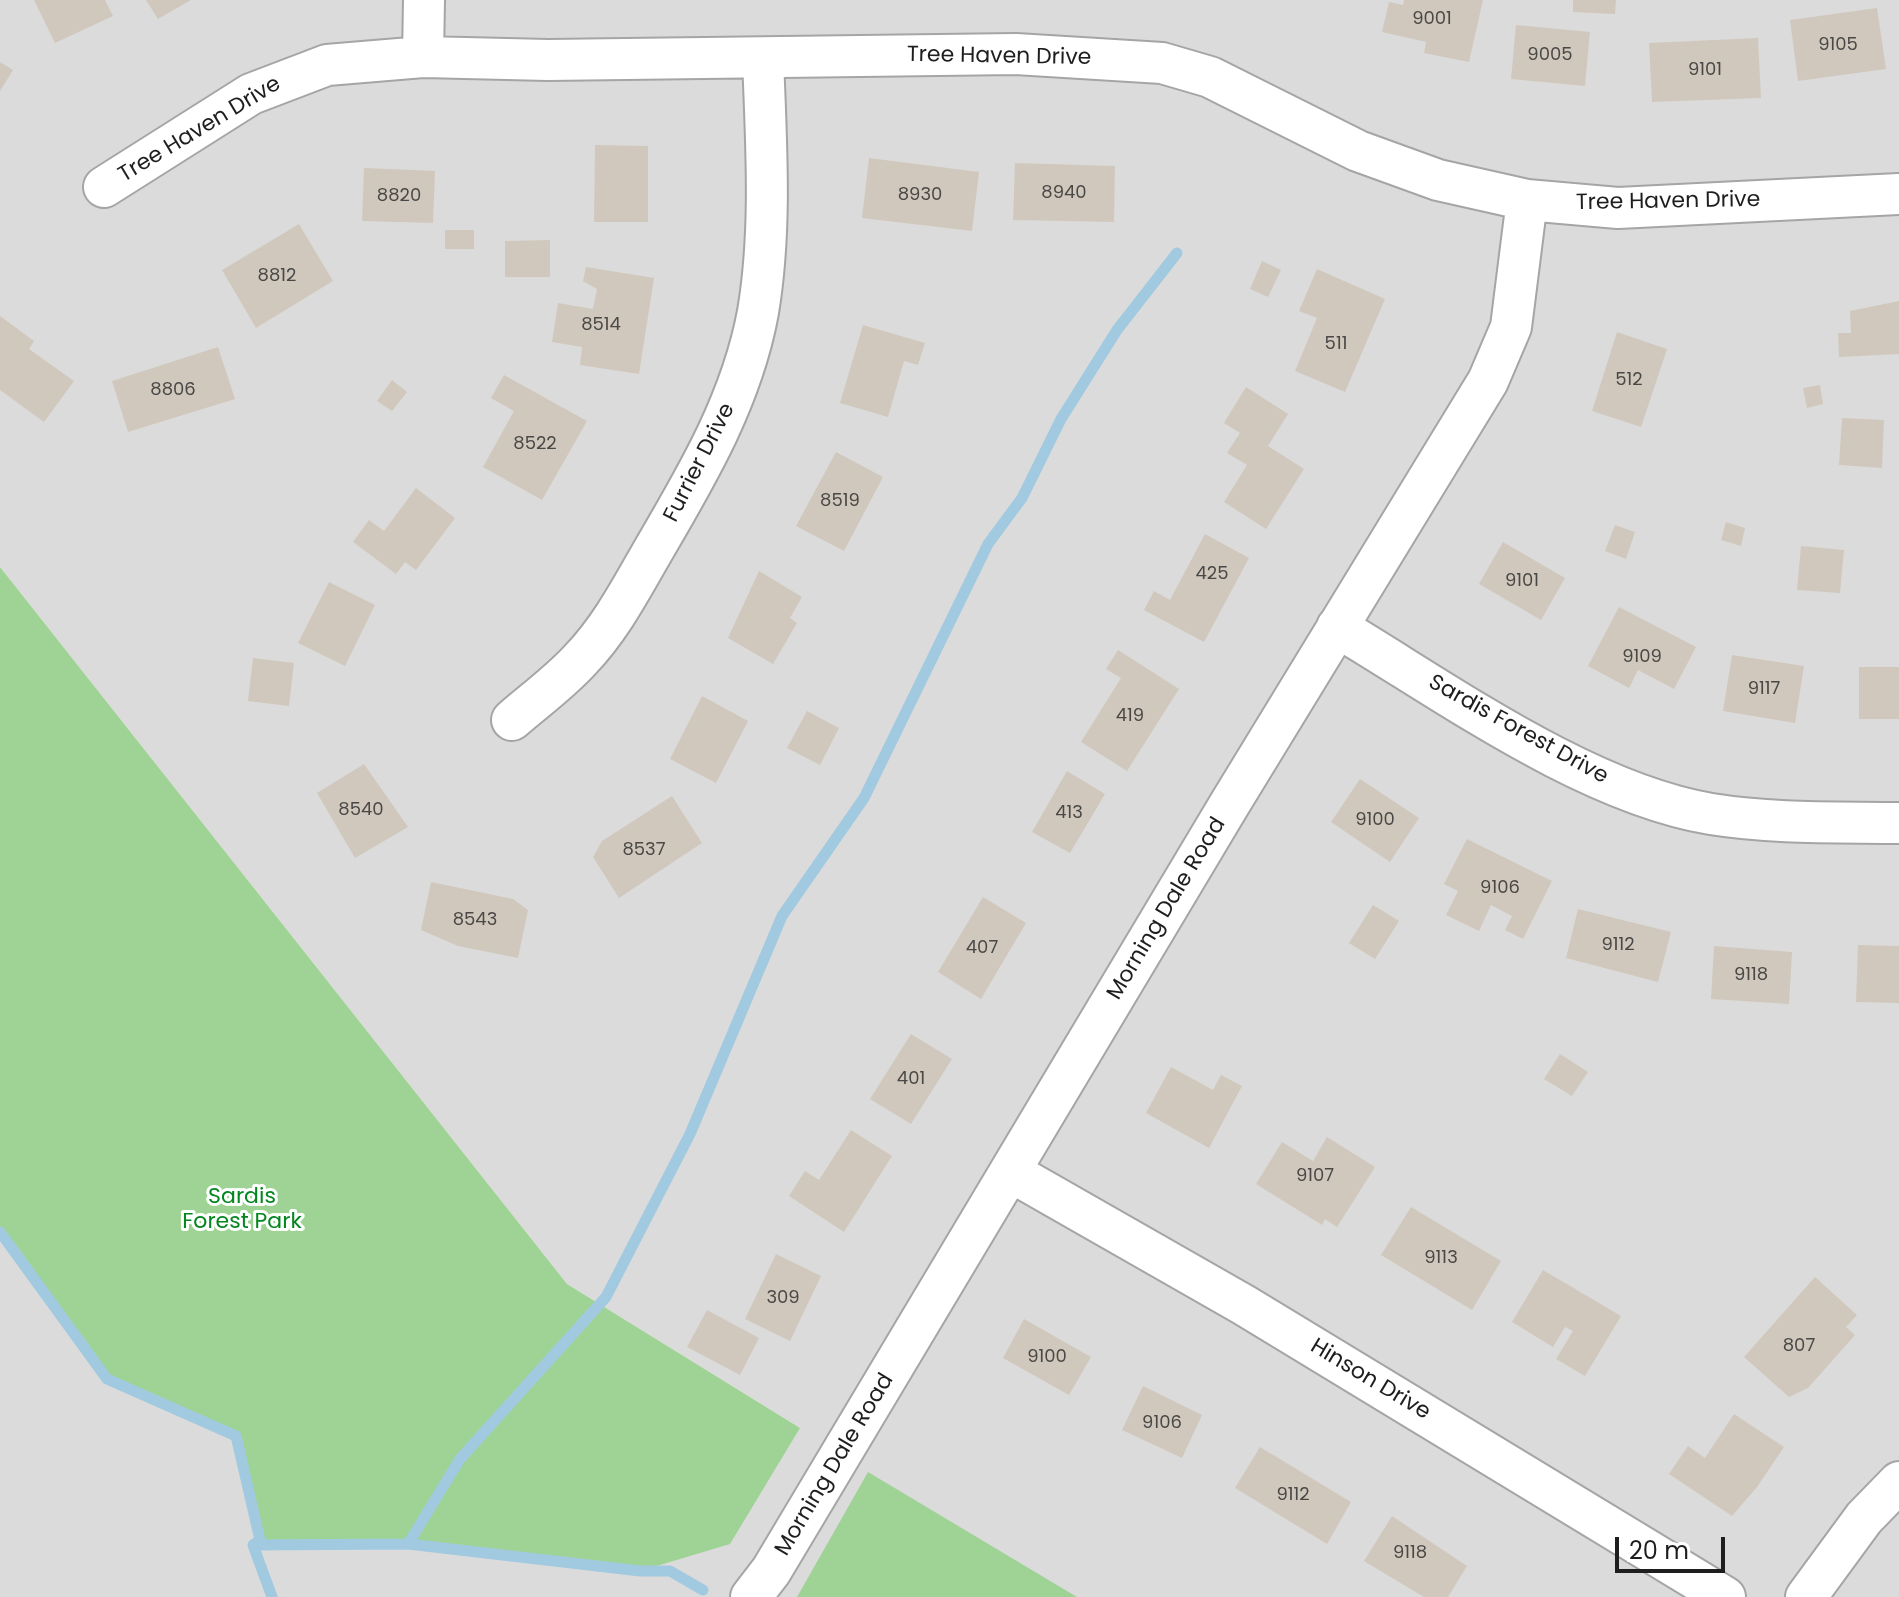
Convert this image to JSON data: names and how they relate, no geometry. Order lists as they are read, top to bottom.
{
  "streets": {
    "street": [
      "Tree Haven Drive",
      "Furrier Drive",
      "Sardis Forest Drive",
      "Morning Dale Road",
      "Hinson Drive"
    ]
  },
  "crossings": [
    ["Tree Haven Drive", "Furrier Drive"],
    ["Tree Haven Drive", "Morning Dale Road"],
    ["Sardis Forest Drive", "Morning Dale Road"],
    ["Morning Dale Road", "Hinson Drive"]
  ],
  "parks": ["Sardis Forest Park"],
  "house_numbers": [
    "9001",
    "9105",
    "9005",
    "9101",
    "8940",
    "8930",
    "8820",
    "8812",
    "8514",
    "511",
    "512",
    "8806",
    "8522",
    "8519",
    "425",
    "9101",
    "9109",
    "9117",
    "419",
    "8540",
    "413",
    "9100",
    "8537",
    "9106",
    "8543",
    "9112",
    "407",
    "9118",
    "401",
    "9107",
    "9113",
    "309",
    "807",
    "9100",
    "9106",
    "9112",
    "9118"
  ],
  "scale_bar": "20 m"
}
